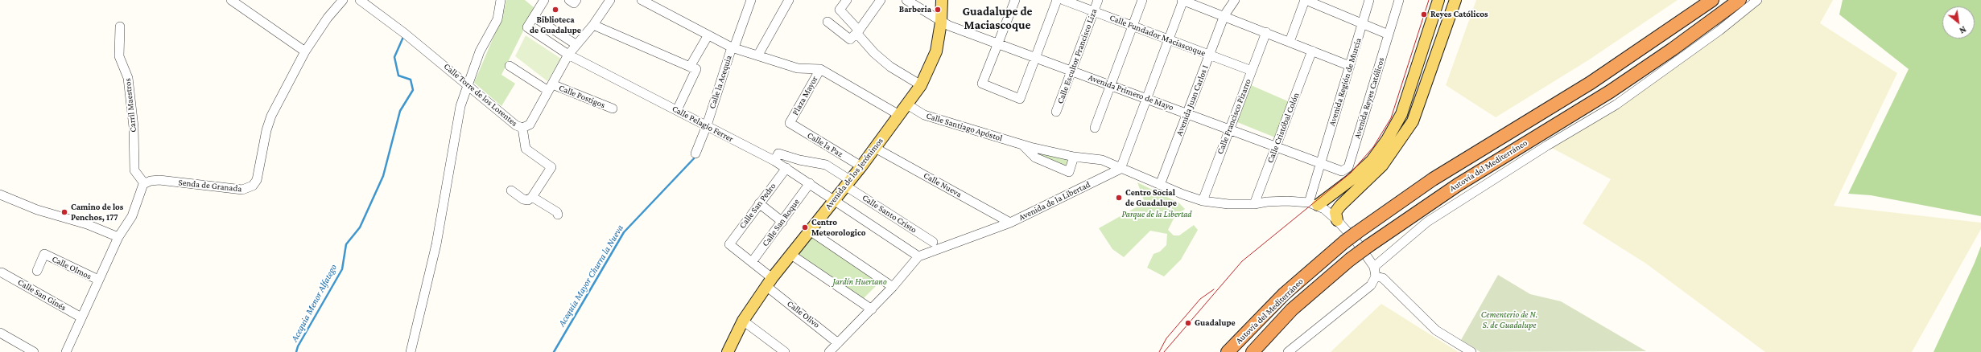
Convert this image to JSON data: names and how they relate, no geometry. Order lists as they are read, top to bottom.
{
  "streets": {
    "highway": ["Autovía del Mediterráneo"],
    "main road": ["Avenida de los Jerónimos"],
    "street": [
      "Calle Fundador Maciascoque",
      "Calle Escultor Francisco Liza",
      "Calle la Acequia",
      "Avenida Región de Murcia",
      "Avenida Primero de Mayo",
      "Calle Torre de los Lorentes",
      "Plaza Mayor",
      "Calle Postigos",
      "Avenida Reyes Católicos",
      "Avenida Juan Carlos I",
      "Carril Maestros",
      "Calle Francisco Pizarro",
      "Calle Pelagio Ferrer",
      "Calle Santiago Apóstol",
      "Calle Cristóbal Colón",
      "Calle la Paz",
      "Calle Nueva",
      "Senda de Granada",
      "Avenida de la Libertad",
      "Calle San Pedro",
      "Calle Santo Cristo",
      "Calle San Roque",
      "Calle Olmos",
      "Calle San Ginés",
      "Calle Olivo"
    ]
  },
  "crossings": [
    ["Calle Fundador Maciascoque", "Calle Escultor Francisco Liza"],
    ["Calle Fundador Maciascoque", "Avenida Juan Carlos I"],
    ["Calle Fundador Maciascoque", "Calle Francisco Pizarro"],
    ["Calle Escultor Francisco Liza", "Avenida Primero de Mayo"],
    ["Calle la Acequia", "Calle Pelagio Ferrer"],
    ["Avenida Región de Murcia", "Avenida Primero de Mayo"],
    ["Avenida Región de Murcia", "Avenida Reyes Católicos"],
    ["Avenida Primero de Mayo", "Avenida Reyes Católicos"],
    ["Avenida Primero de Mayo", "Avenida Juan Carlos I"],
    ["Avenida Primero de Mayo", "Calle Francisco Pizarro"],
    ["Avenida Primero de Mayo", "Calle Cristóbal Colón"],
    ["Avenida Primero de Mayo", "Avenida de los Jerónimos"],
    ["Calle Torre de los Lorentes", "Calle Postigos"],
    ["Calle Torre de los Lorentes", "Calle Pelagio Ferrer"],
    ["Plaza Mayor", "Calle la Paz"],
    ["Carril Maestros", "Senda de Granada"],
    ["Calle Pelagio Ferrer", "Avenida de los Jerónimos"],
    ["Calle Pelagio Ferrer", "Avenida de la Libertad"],
    ["Calle Pelagio Ferrer", "Calle San Pedro"],
    ["Calle Pelagio Ferrer", "Calle Santo Cristo"],
    ["Calle Pelagio Ferrer", "Calle San Roque"],
    ["Calle Santiago Apóstol", "Avenida de los Jerónimos"],
    ["Calle Santiago Apóstol", "Avenida de la Libertad"],
    ["Calle la Paz", "Avenida de los Jerónimos"],
    ["Avenida de los Jerónimos", "Calle Nueva"],
    ["Avenida de los Jerónimos", "Calle Santo Cristo"],
    ["Avenida de los Jerónimos", "Calle Olivo"],
    ["Calle Nueva", "Avenida de la Libertad"],
    ["Avenida de la Libertad", "Calle Olivo"],
    ["Calle San Pedro", "Calle Olivo"],
    ["Calle San Roque", "Calle Olivo"]
  ],
  "districts": ["Guadalupe de Maciascoque"],
  "water": ["Acequia Mayor Churra la Nueva", "Acequia Menor Alfatego"],
  "parks": ["Parque de la Libertad", "Jardín Huertano", "Cementerio de N. S. de Guadalupe"],
  "places": [
    "Biblioteca de Guadalupe",
    "Barberia",
    "Reyes Católicos",
    "Centro Social de Guadalupe",
    "Camino de los Penchos, 177",
    "Centro Meteorologico",
    "Guadalupe"
  ],
  "north": "bottom right"
}
